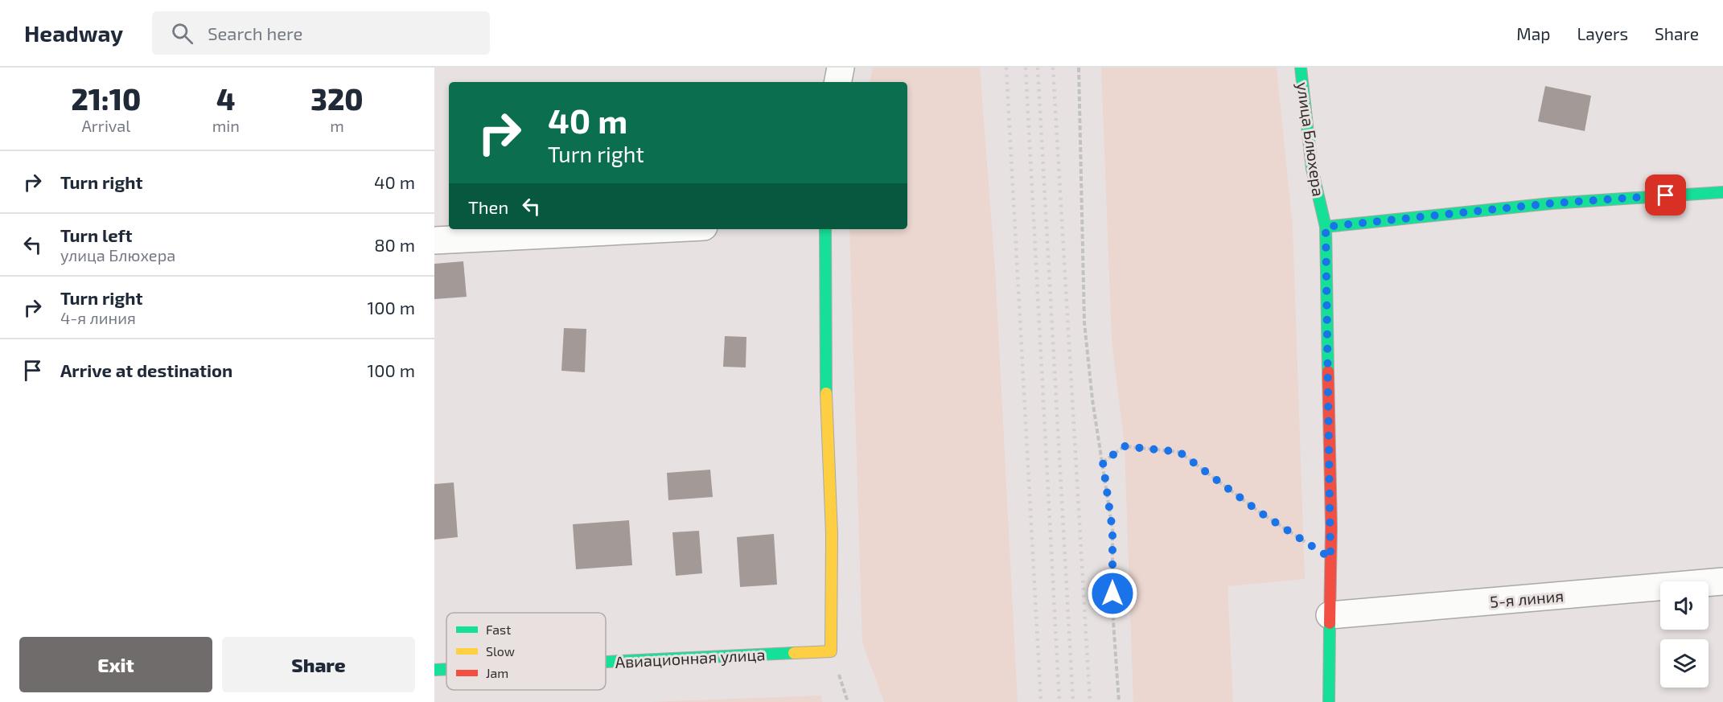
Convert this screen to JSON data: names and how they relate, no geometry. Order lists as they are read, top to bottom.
{
  "streets": {
    "street": ["улица Блюхера", "5-я линия", "Авиационная улица"]
  },
  "crossings": [
    ["улица Блюхера", "5-я линия"]
  ],
  "legend": ["Fast", "Slow", "Jam"],
  "page": {
    "header": "Headway",
    "search": "Search here",
    "nav": ["Map", "Layers", "Share"],
    "eta": [
      "21:10",
      "Arrival",
      "4",
      "min",
      "320",
      "m"
    ],
    "turn": ["40 m", "Turn right"],
    "list": [
      {
        "name": "Turn right",
        "value": "40 m"
      },
      {
        "name": "Turn left",
        "note": "улица Блюхера",
        "value": "80 m"
      },
      {
        "name": "Turn right",
        "note": "4-я линия",
        "value": "100 m"
      },
      {
        "name": "Arrive at destination",
        "value": "100 m"
      }
    ],
    "then": "Then",
    "buttons": ["Exit", "Share"]
  }
}
